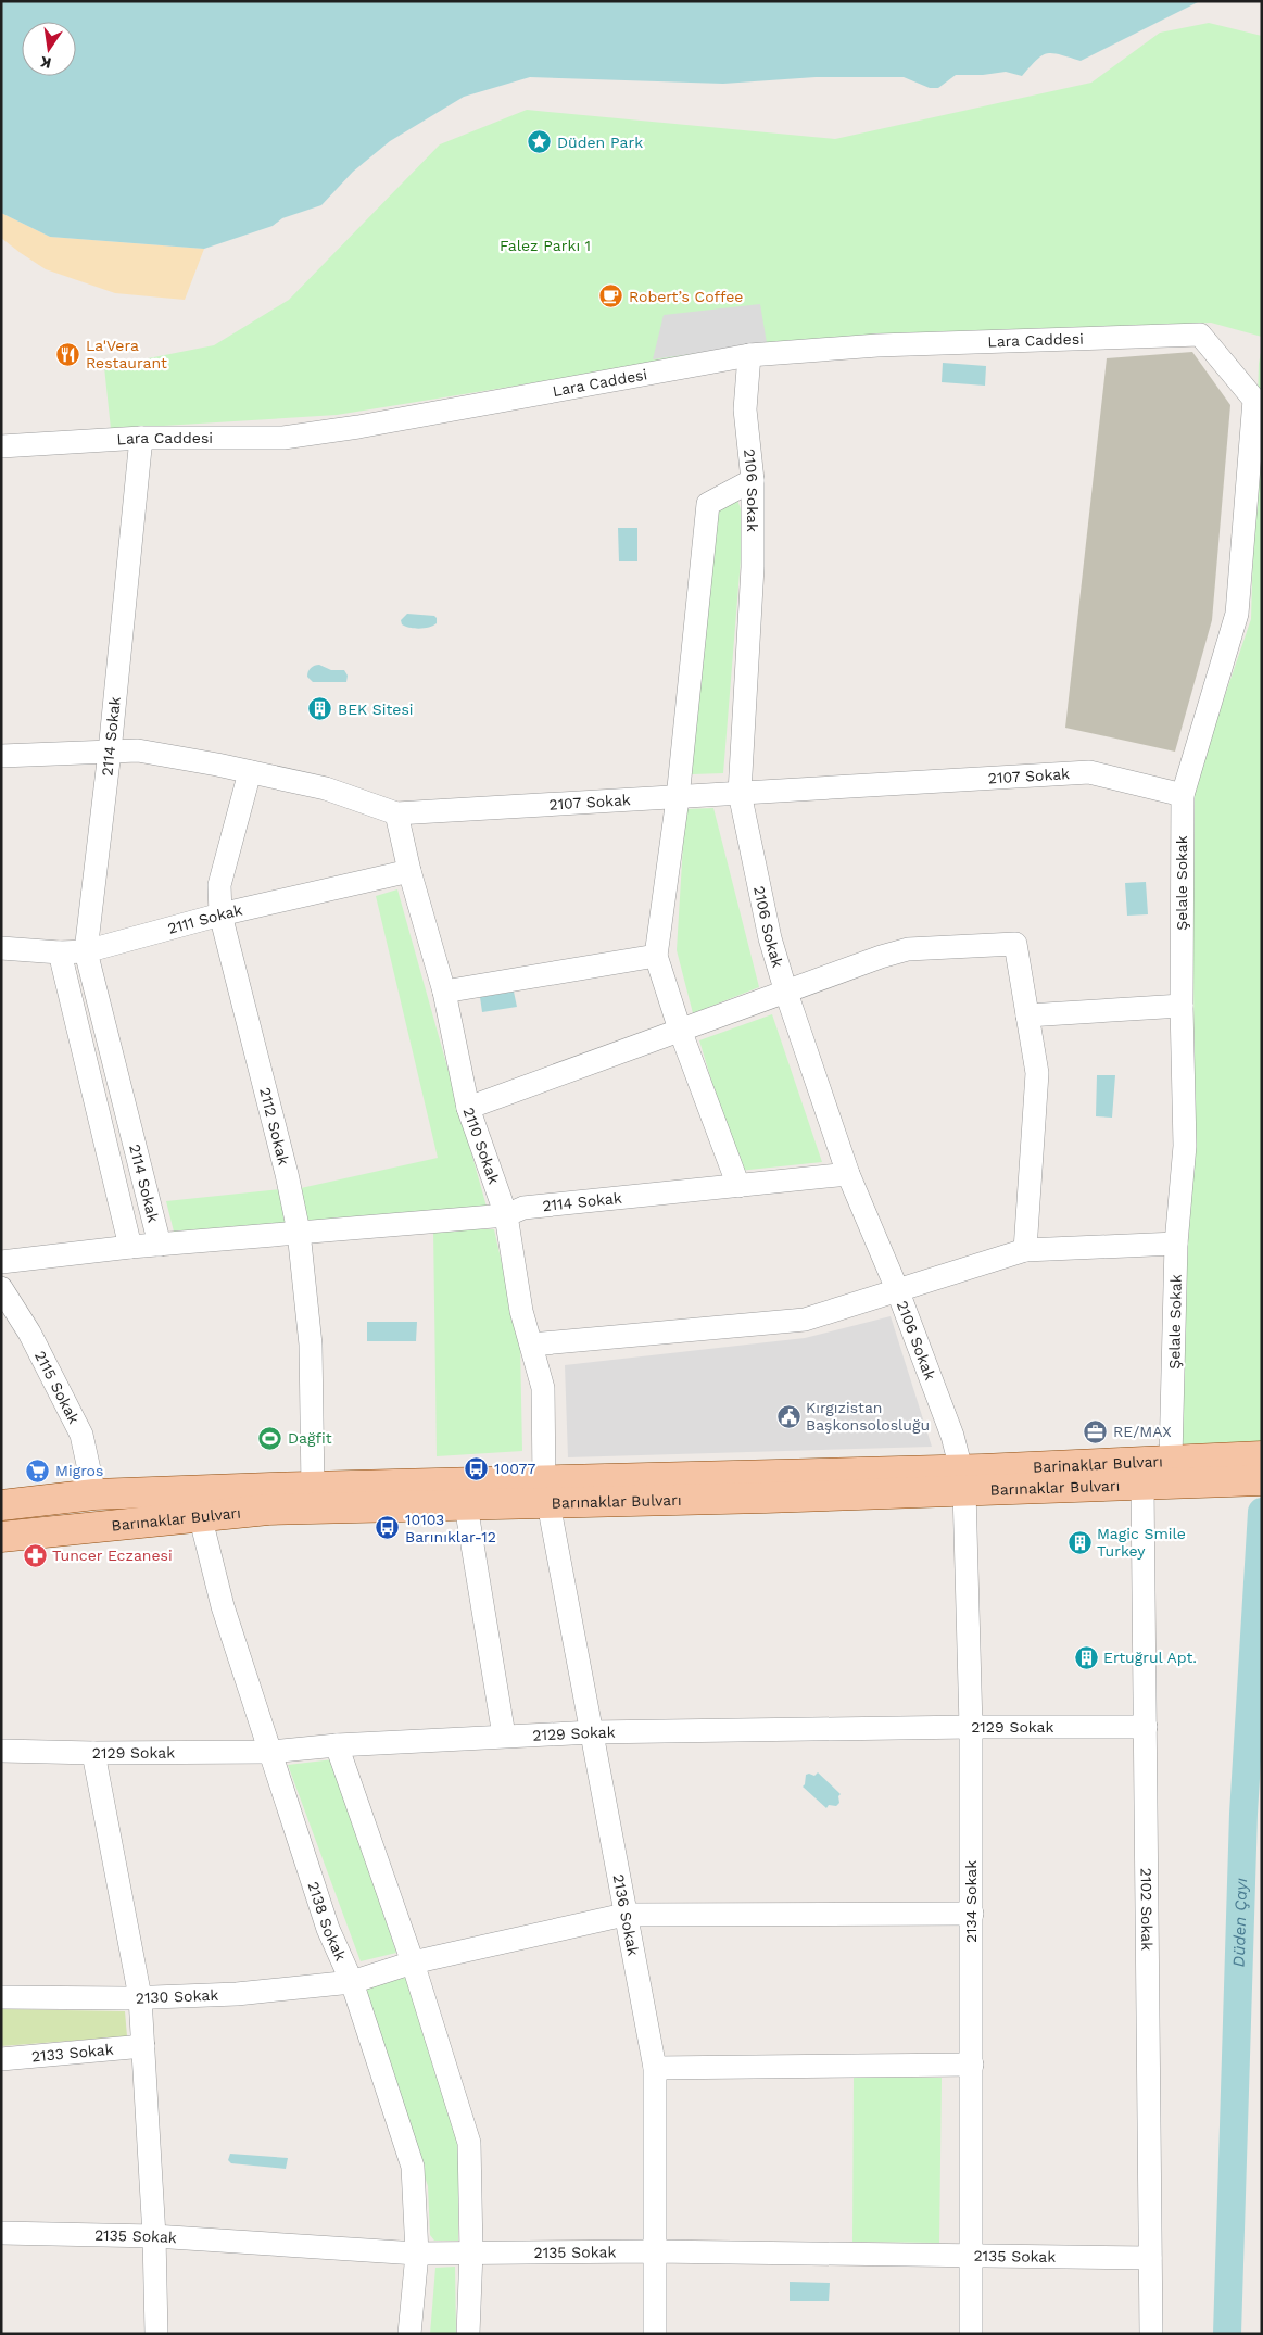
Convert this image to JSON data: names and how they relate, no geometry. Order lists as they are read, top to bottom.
{
  "streets": {
    "main road": ["Barinaklar Bulvarı", "Barınaklar Bulvarı"],
    "street": [
      "Lara Caddesi",
      "2106 Sokak",
      "2114 Sokak",
      "2107 Sokak",
      "Şelale Sokak",
      "2111 Sokak",
      "2112 Sokak",
      "2110 Sokak",
      "2115 Sokak",
      "2129 Sokak",
      "2134 Sokak",
      "2102 Sokak",
      "2136 Sokak",
      "2138 Sokak",
      "2130 Sokak",
      "2133 Sokak",
      "2135 Sokak"
    ]
  },
  "crossings": [
    ["Lara Caddesi", "2106 Sokak"],
    ["Lara Caddesi", "2114 Sokak"],
    ["Lara Caddesi", "Şelale Sokak"],
    ["2106 Sokak", "2114 Sokak"],
    ["2106 Sokak", "2107 Sokak"],
    ["2106 Sokak", "Barinaklar Bulvarı"],
    ["2106 Sokak", "Barınaklar Bulvarı"],
    ["2106 Sokak", "2134 Sokak"],
    ["2114 Sokak", "2107 Sokak"],
    ["2114 Sokak", "2111 Sokak"],
    ["2114 Sokak", "2112 Sokak"],
    ["2114 Sokak", "2110 Sokak"],
    ["2107 Sokak", "Şelale Sokak"],
    ["2107 Sokak", "2112 Sokak"],
    ["2107 Sokak", "2110 Sokak"],
    ["Şelale Sokak", "Barinaklar Bulvarı"],
    ["2111 Sokak", "2112 Sokak"],
    ["2111 Sokak", "2110 Sokak"],
    ["2112 Sokak", "Barınaklar Bulvarı"],
    ["2110 Sokak", "Barınaklar Bulvarı"],
    ["2110 Sokak", "2136 Sokak"],
    ["2115 Sokak", "Barınaklar Bulvarı"],
    ["Barinaklar Bulvarı", "Barınaklar Bulvarı"],
    ["Barinaklar Bulvarı", "2134 Sokak"],
    ["Barınaklar Bulvarı", "2134 Sokak"],
    ["Barınaklar Bulvarı", "2102 Sokak"],
    ["Barınaklar Bulvarı", "2136 Sokak"],
    ["Barınaklar Bulvarı", "2138 Sokak"],
    ["2129 Sokak", "2134 Sokak"],
    ["2129 Sokak", "2102 Sokak"],
    ["2129 Sokak", "2136 Sokak"],
    ["2129 Sokak", "2138 Sokak"],
    ["2134 Sokak", "2130 Sokak"],
    ["2134 Sokak", "2135 Sokak"],
    ["2102 Sokak", "2135 Sokak"],
    ["2136 Sokak", "2130 Sokak"],
    ["2136 Sokak", "2135 Sokak"],
    ["2138 Sokak", "2130 Sokak"],
    ["2138 Sokak", "2135 Sokak"]
  ],
  "water": ["Düden Çayı"],
  "parks": ["Falez Parkı 1"],
  "places": {
    "place": ["Düden Park"],
    "cafe": ["Robert’s Coffee"],
    "restaurant": ["La'Vera Restaurant"],
    "building": ["BEK Sitesi", "Magic Smile Turkey", "Ertuğrul Apt."],
    "public building": ["Kırgızistan Başkonsolosluğu"],
    "office": ["RE/MAX"],
    "sports": ["Dağfit"],
    "bus stop": ["10077", "10103 Barınıklar-12"],
    "supermarket": ["Migros"],
    "pharmacy": ["Tuncer Eczanesi"]
  },
  "north": "bottom"
}
